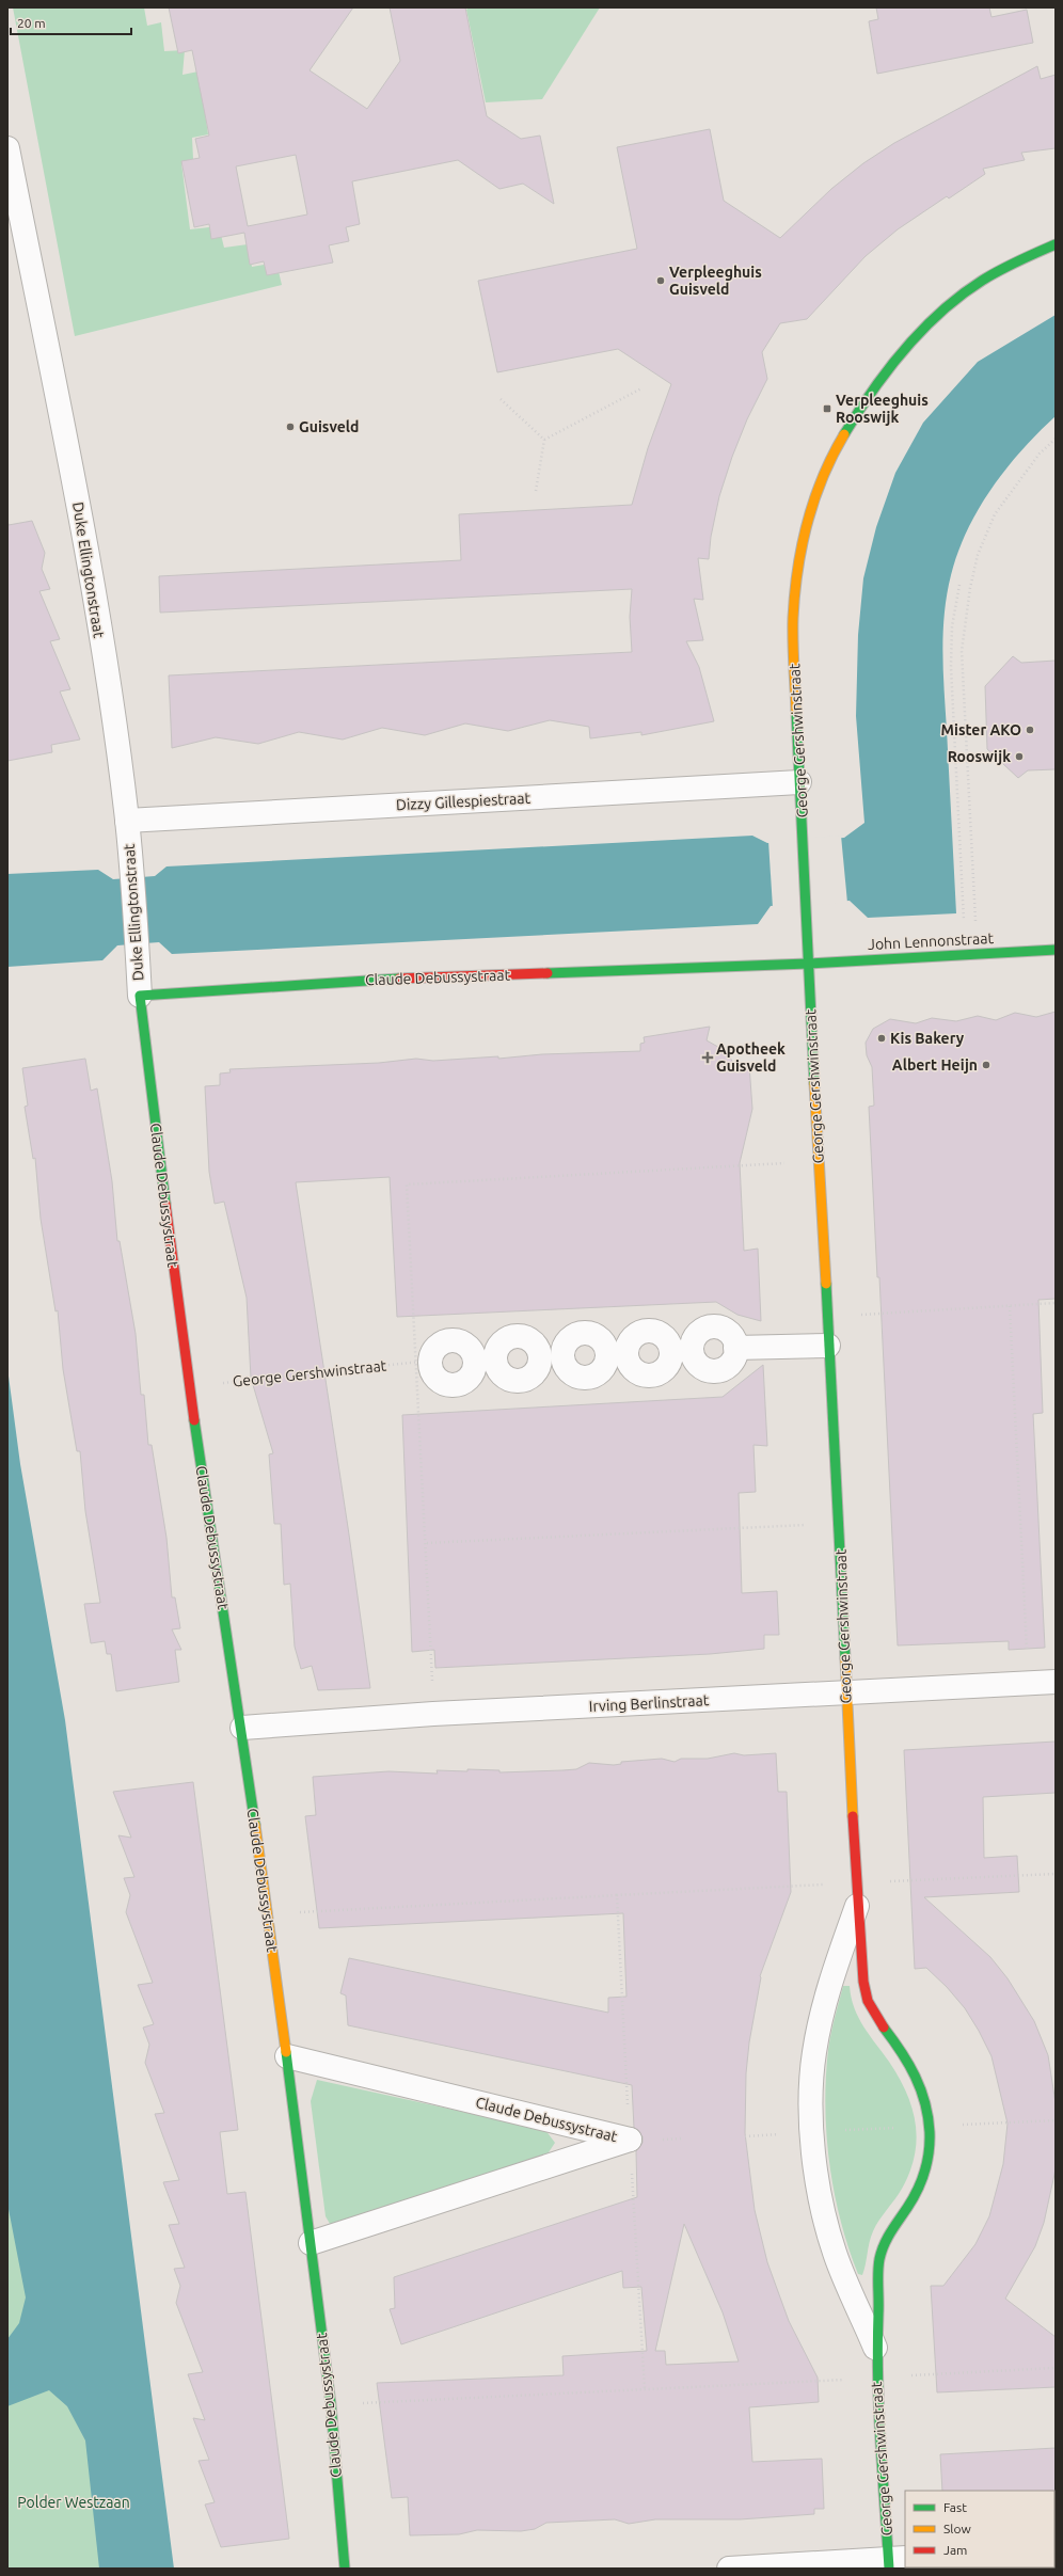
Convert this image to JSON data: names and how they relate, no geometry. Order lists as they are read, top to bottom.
{
  "streets": {
    "street": [
      "Duke Ellingtonstraat",
      "George Gershwinstraat",
      "Dizzy Gillespiestraat",
      "John Lennonstraat",
      "Claude Debussystraat",
      "Irving Berlinstraat"
    ]
  },
  "crossings": [
    ["Duke Ellingtonstraat", "Dizzy Gillespiestraat"],
    ["Duke Ellingtonstraat", "Claude Debussystraat"],
    ["George Gershwinstraat", "Dizzy Gillespiestraat"],
    ["George Gershwinstraat", "John Lennonstraat"],
    ["George Gershwinstraat", "Claude Debussystraat"],
    ["George Gershwinstraat", "Irving Berlinstraat"],
    ["John Lennonstraat", "Claude Debussystraat"],
    ["Claude Debussystraat", "Irving Berlinstraat"]
  ],
  "parks": ["Polder Westzaan"],
  "places": {
    "other": [
      "Verpleeghuis Guisveld",
      "Guisveld",
      "Mister AKO",
      "Rooswijk",
      "Kis Bakery",
      "Albert Heijn"
    ],
    "transit": ["Verpleeghuis Rooswijk"],
    "health": ["Apotheek Guisveld"]
  },
  "legend": ["Fast", "Slow", "Jam"],
  "scale_bar": "20 m"
}
